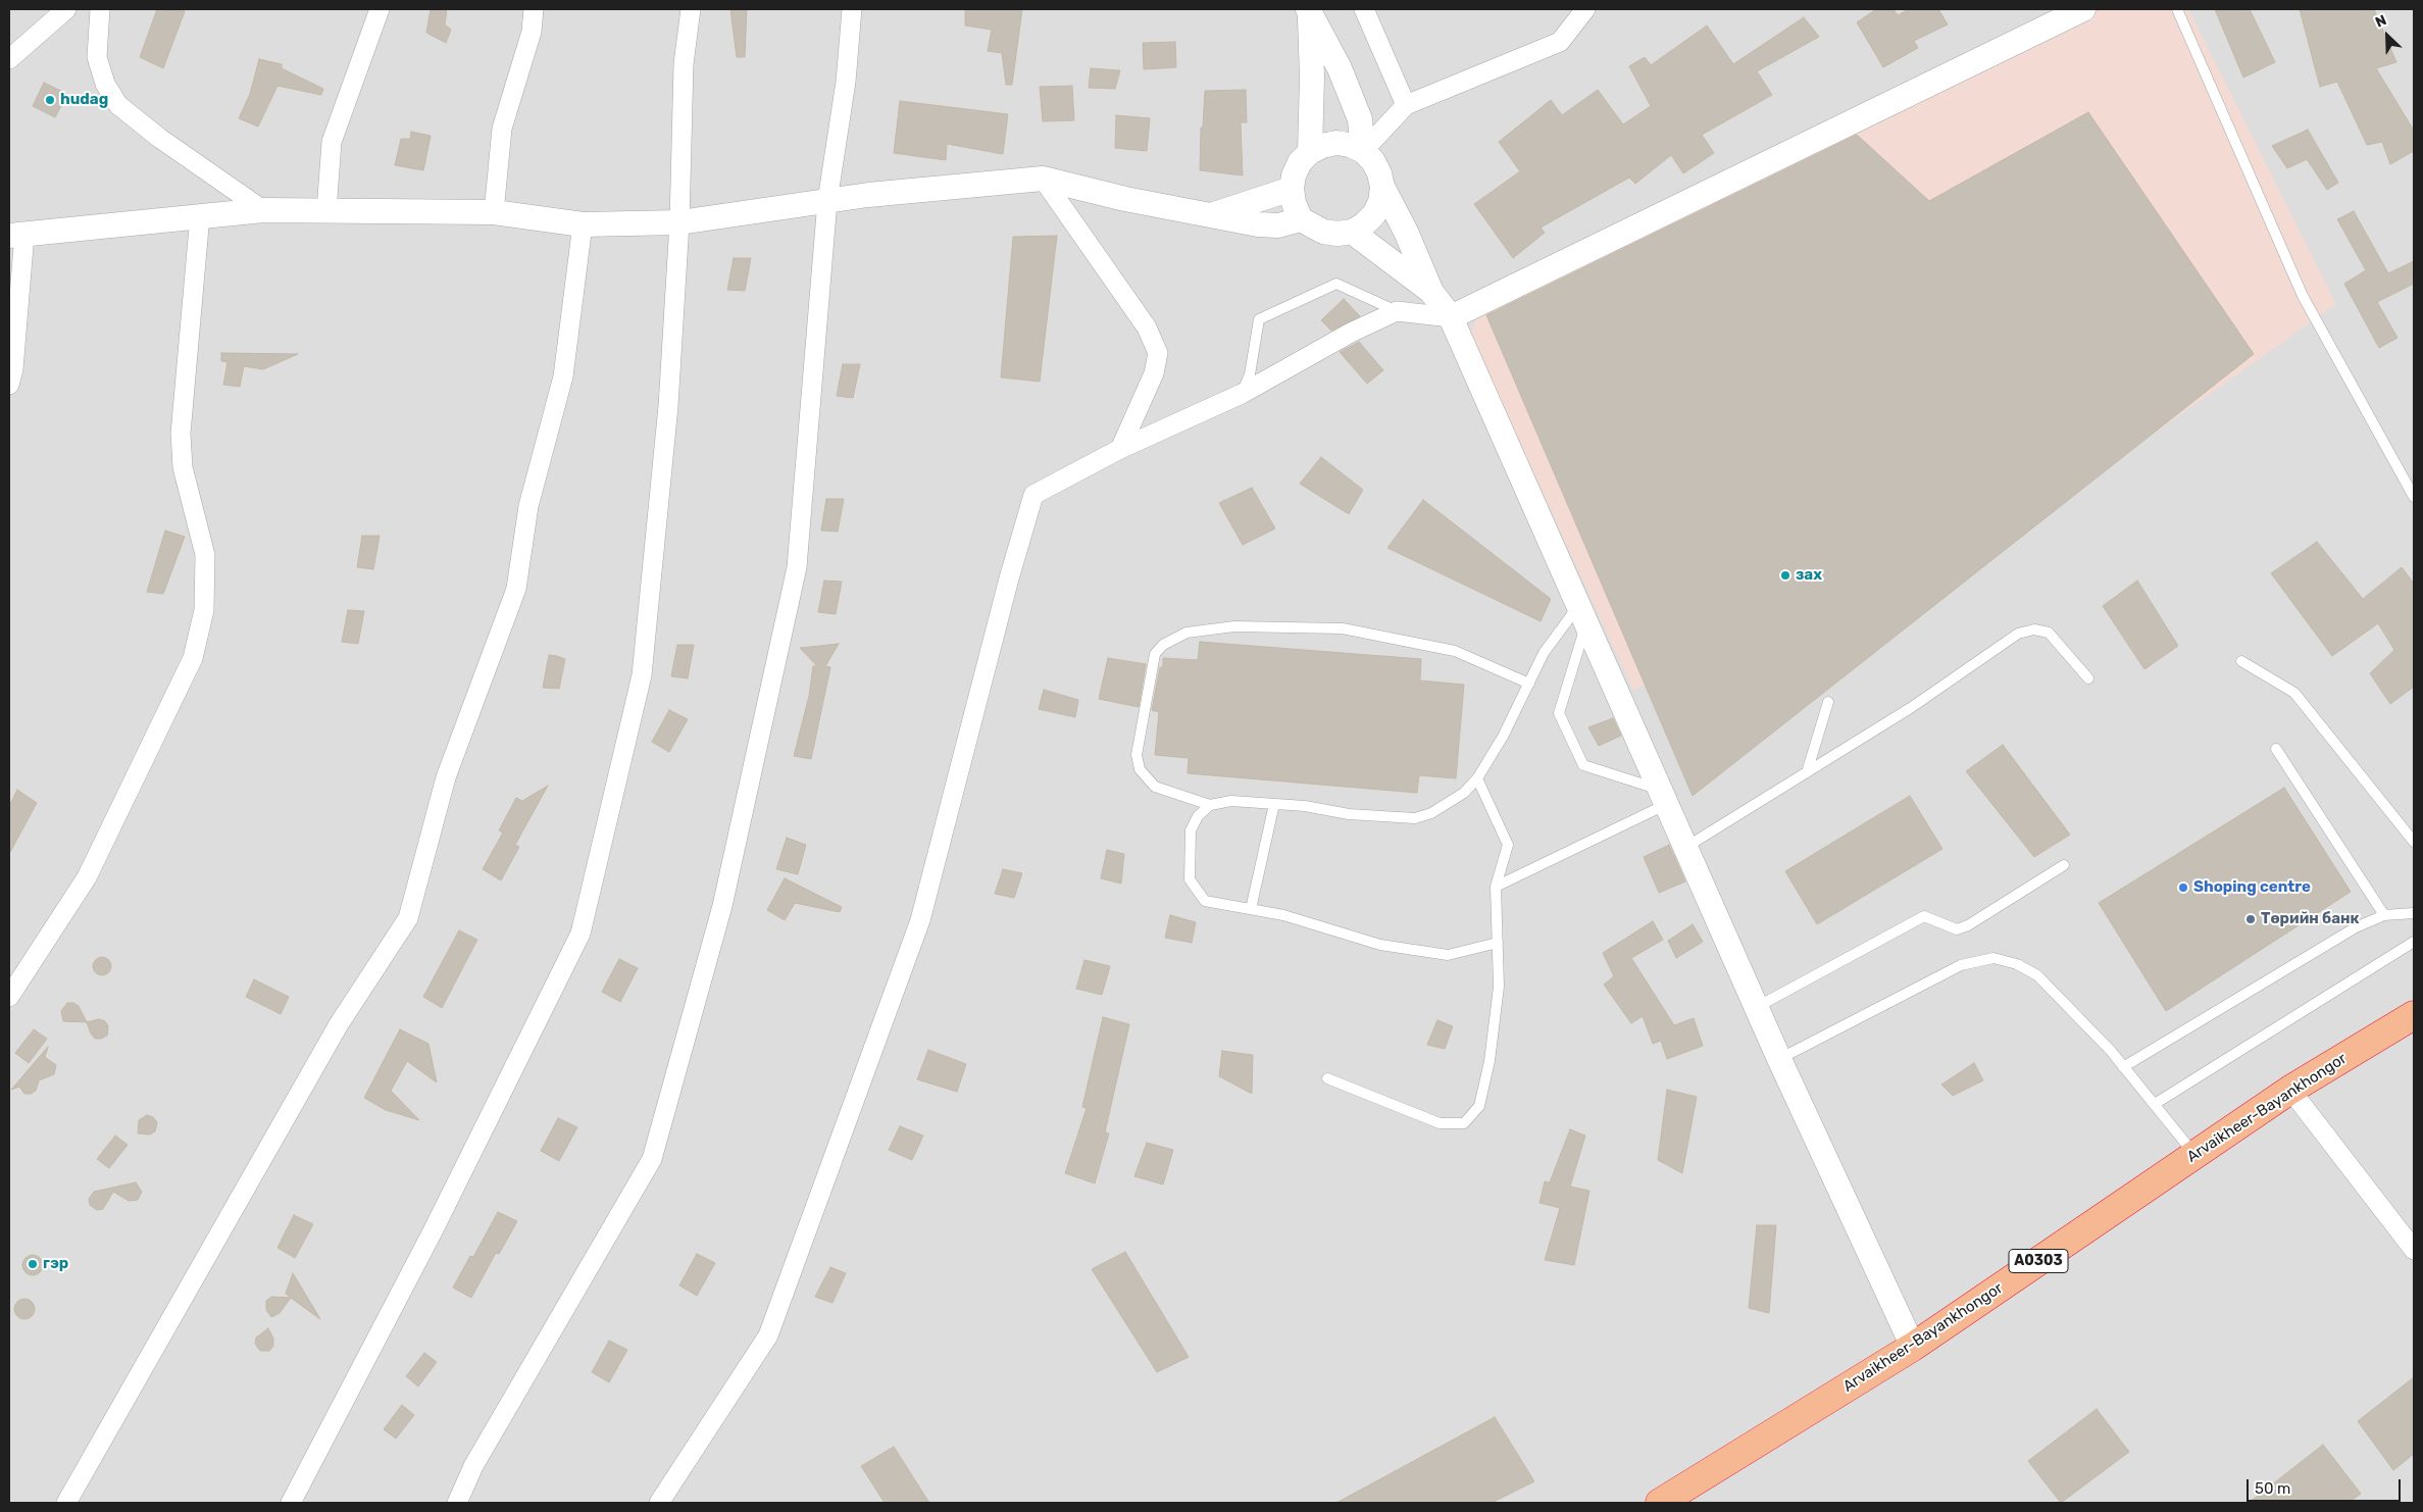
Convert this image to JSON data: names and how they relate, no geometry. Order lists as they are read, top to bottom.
{
  "streets": {
    "highway": ["Arvaikheer-Bayankhongor", "A0303"]
  },
  "places": [
    "hudag",
    "зах",
    "Shoping centre",
    "Төрийн банк",
    "гэр"
  ],
  "scale_bar": "50 m",
  "north": "top left"
}
